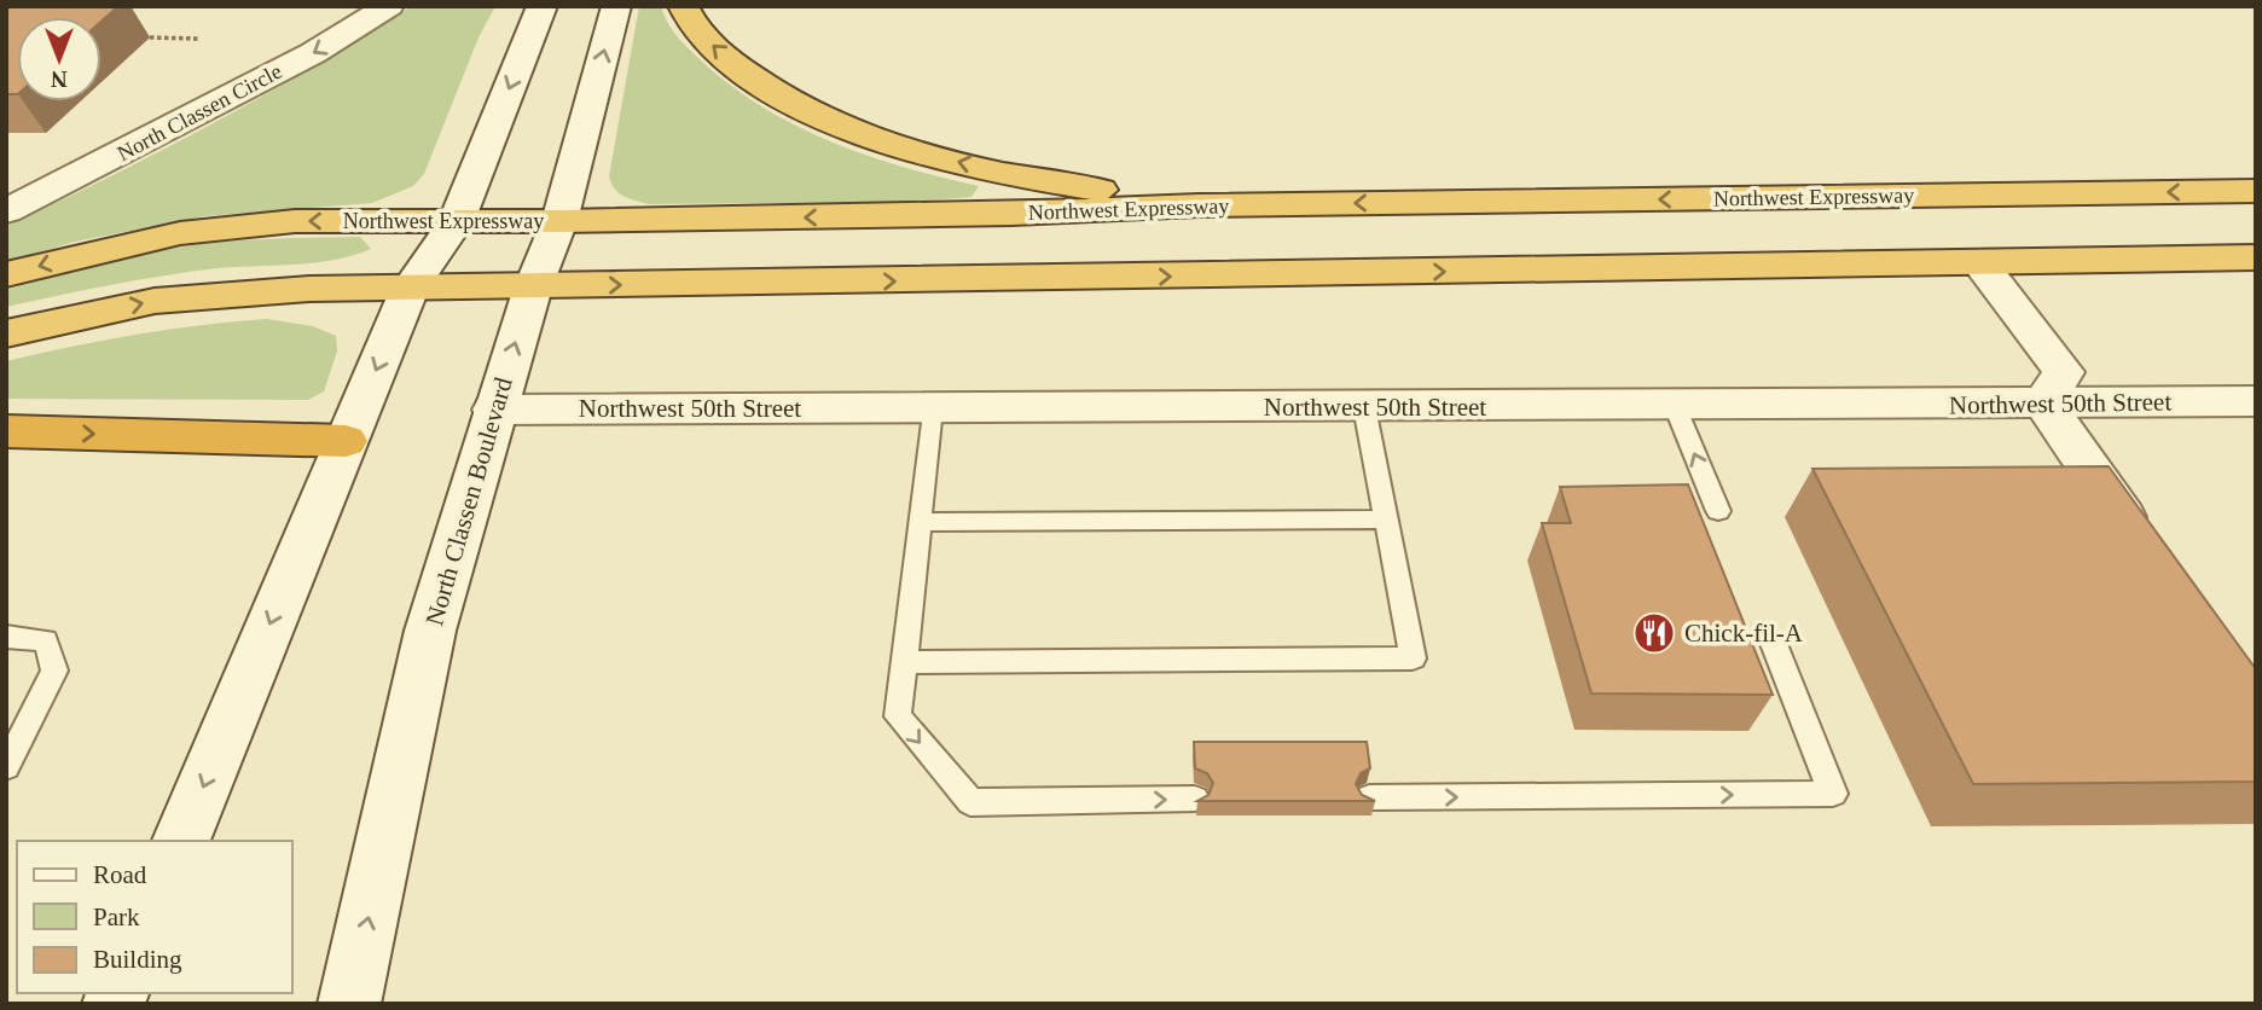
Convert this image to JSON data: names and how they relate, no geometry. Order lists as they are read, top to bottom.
{
  "streets": {
    "highway": ["Northwest Expressway"],
    "main road": ["North Classen Circle", "Northwest 50th Street", "North Classen Boulevard"]
  },
  "crossings": [
    ["Northwest Expressway", "North Classen Boulevard"],
    ["Northwest 50th Street", "North Classen Boulevard"]
  ],
  "one_way": ["North Classen Circle"],
  "places": {
    "restaurant": ["Chick-fil-A"]
  },
  "legend": ["Road", "Park", "Building"],
  "north": "bottom"
}
